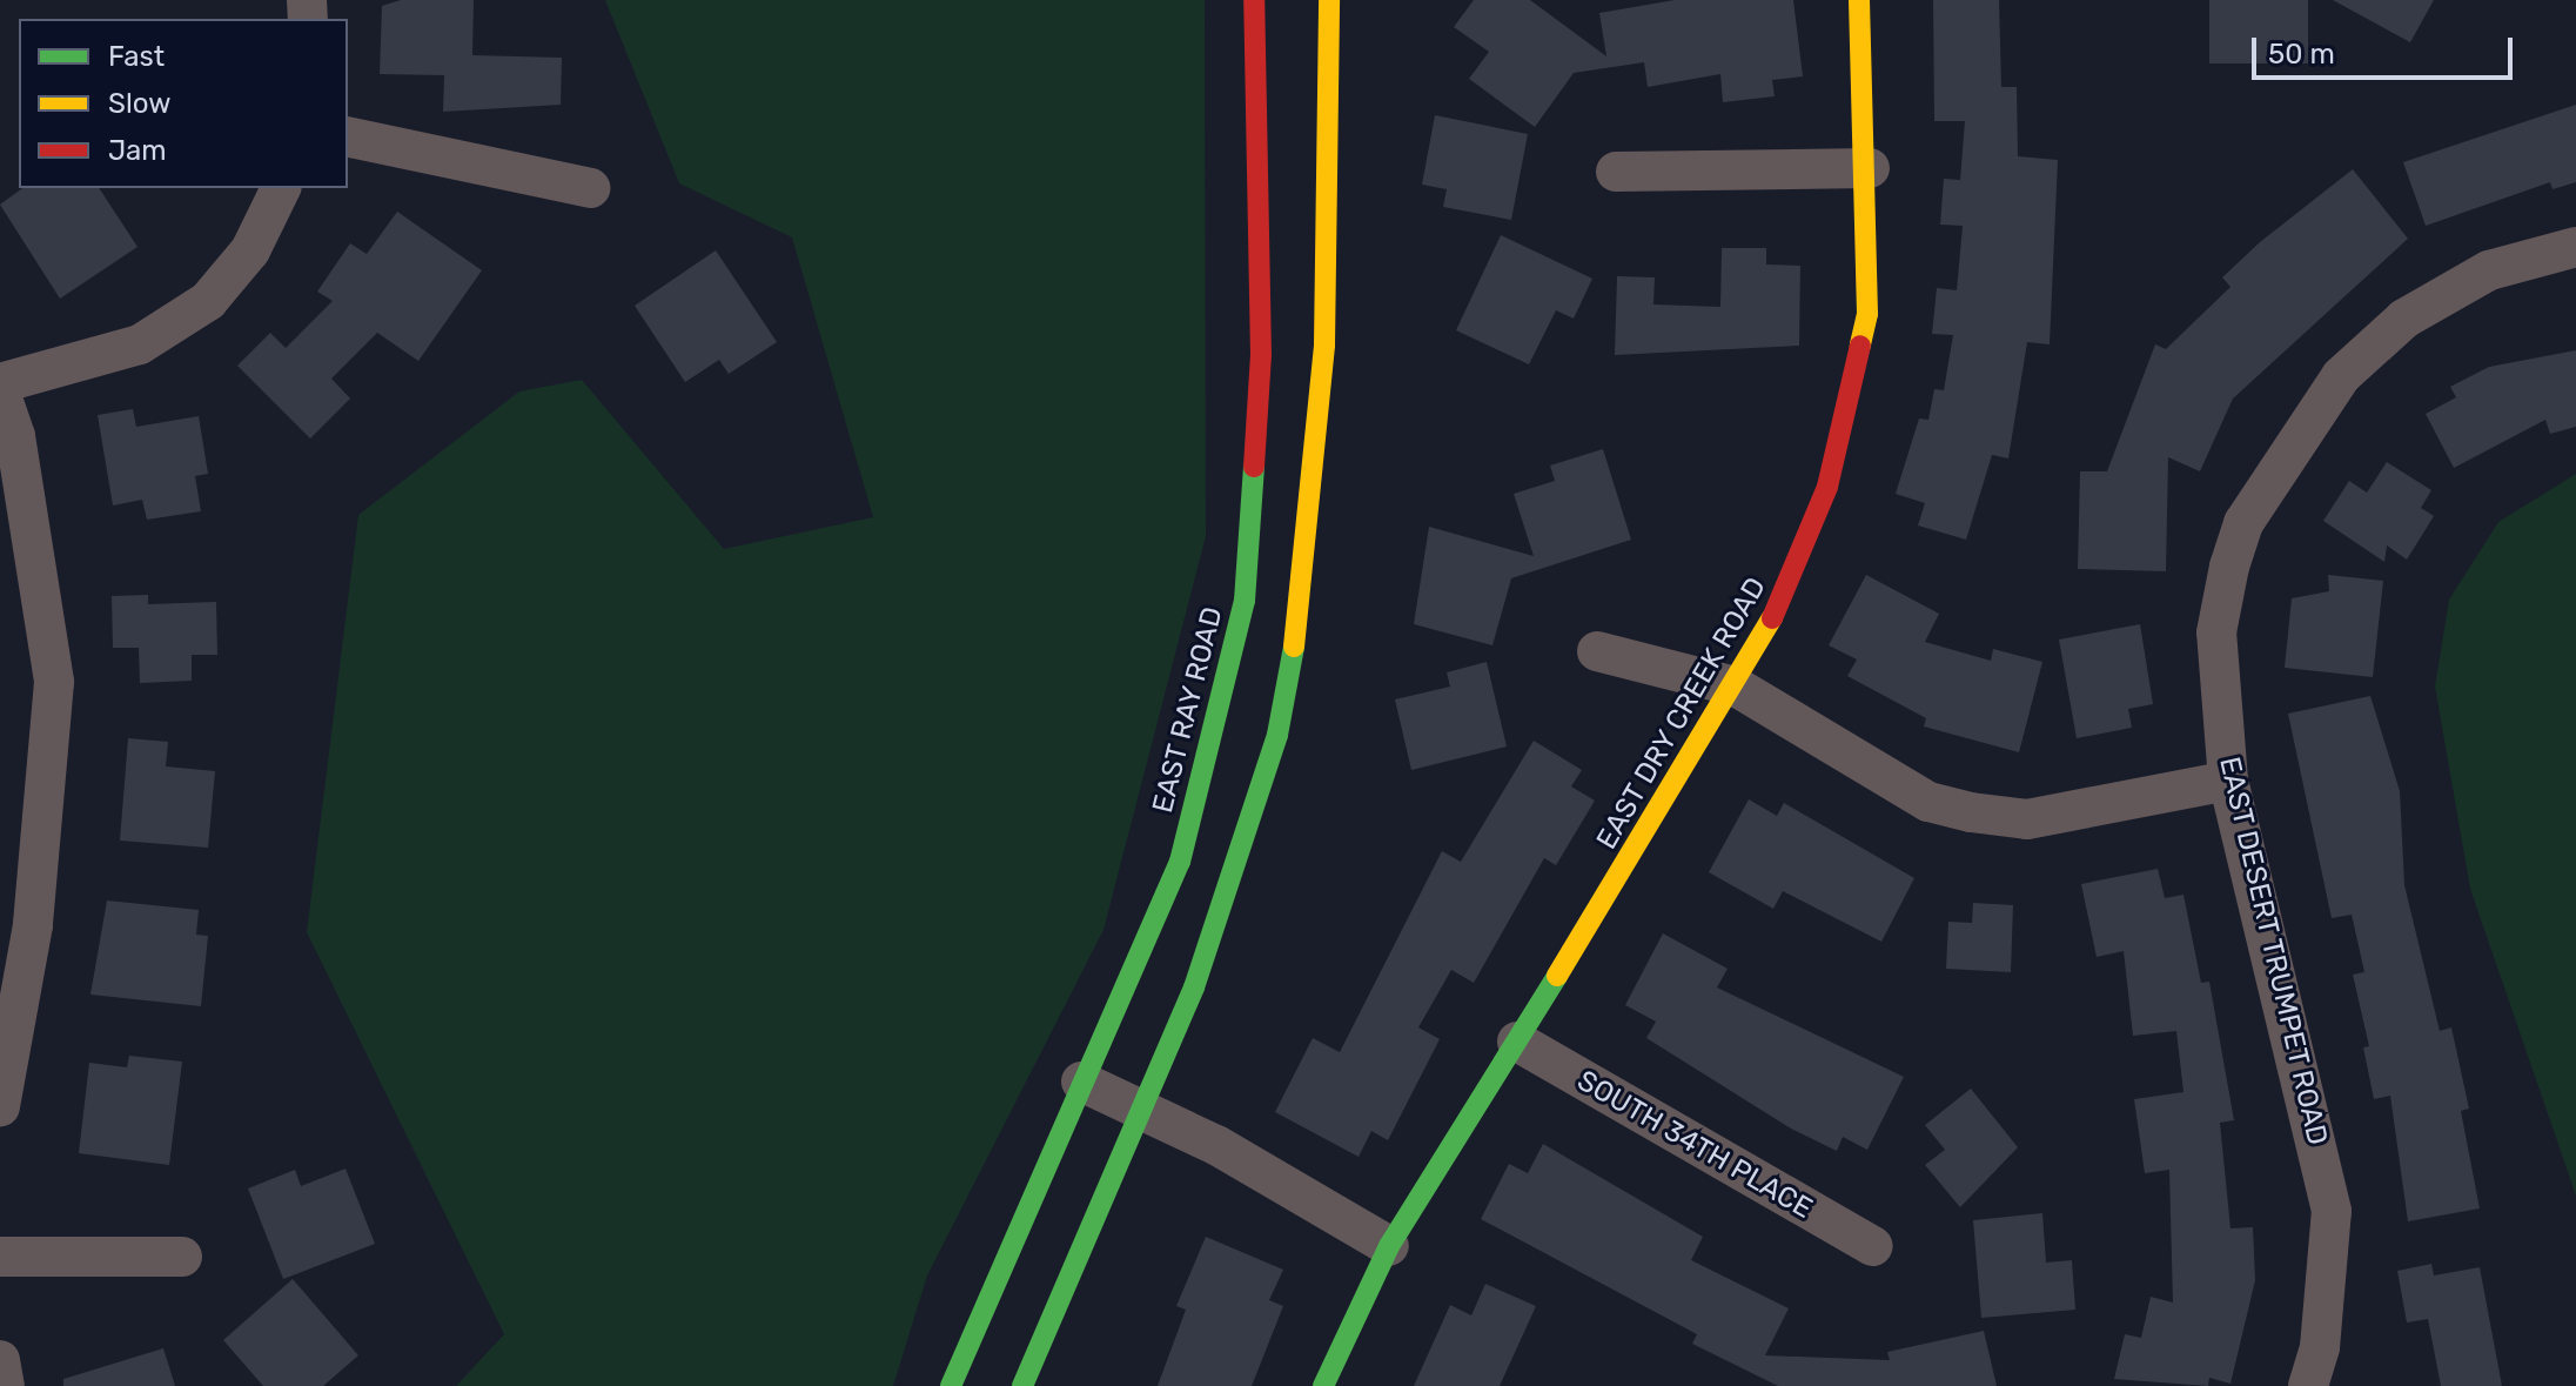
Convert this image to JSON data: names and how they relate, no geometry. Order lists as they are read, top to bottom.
{
  "streets": {
    "main road": ["EAST RAY ROAD", "EAST DRY CREEK ROAD"],
    "street": ["EAST DESERT TRUMPET ROAD", "SOUTH 34TH PLACE"]
  },
  "crossings": [
    ["EAST DRY CREEK ROAD", "SOUTH 34TH PLACE"]
  ],
  "legend": ["Fast", "Slow", "Jam"],
  "scale_bar": "50 m"
}
